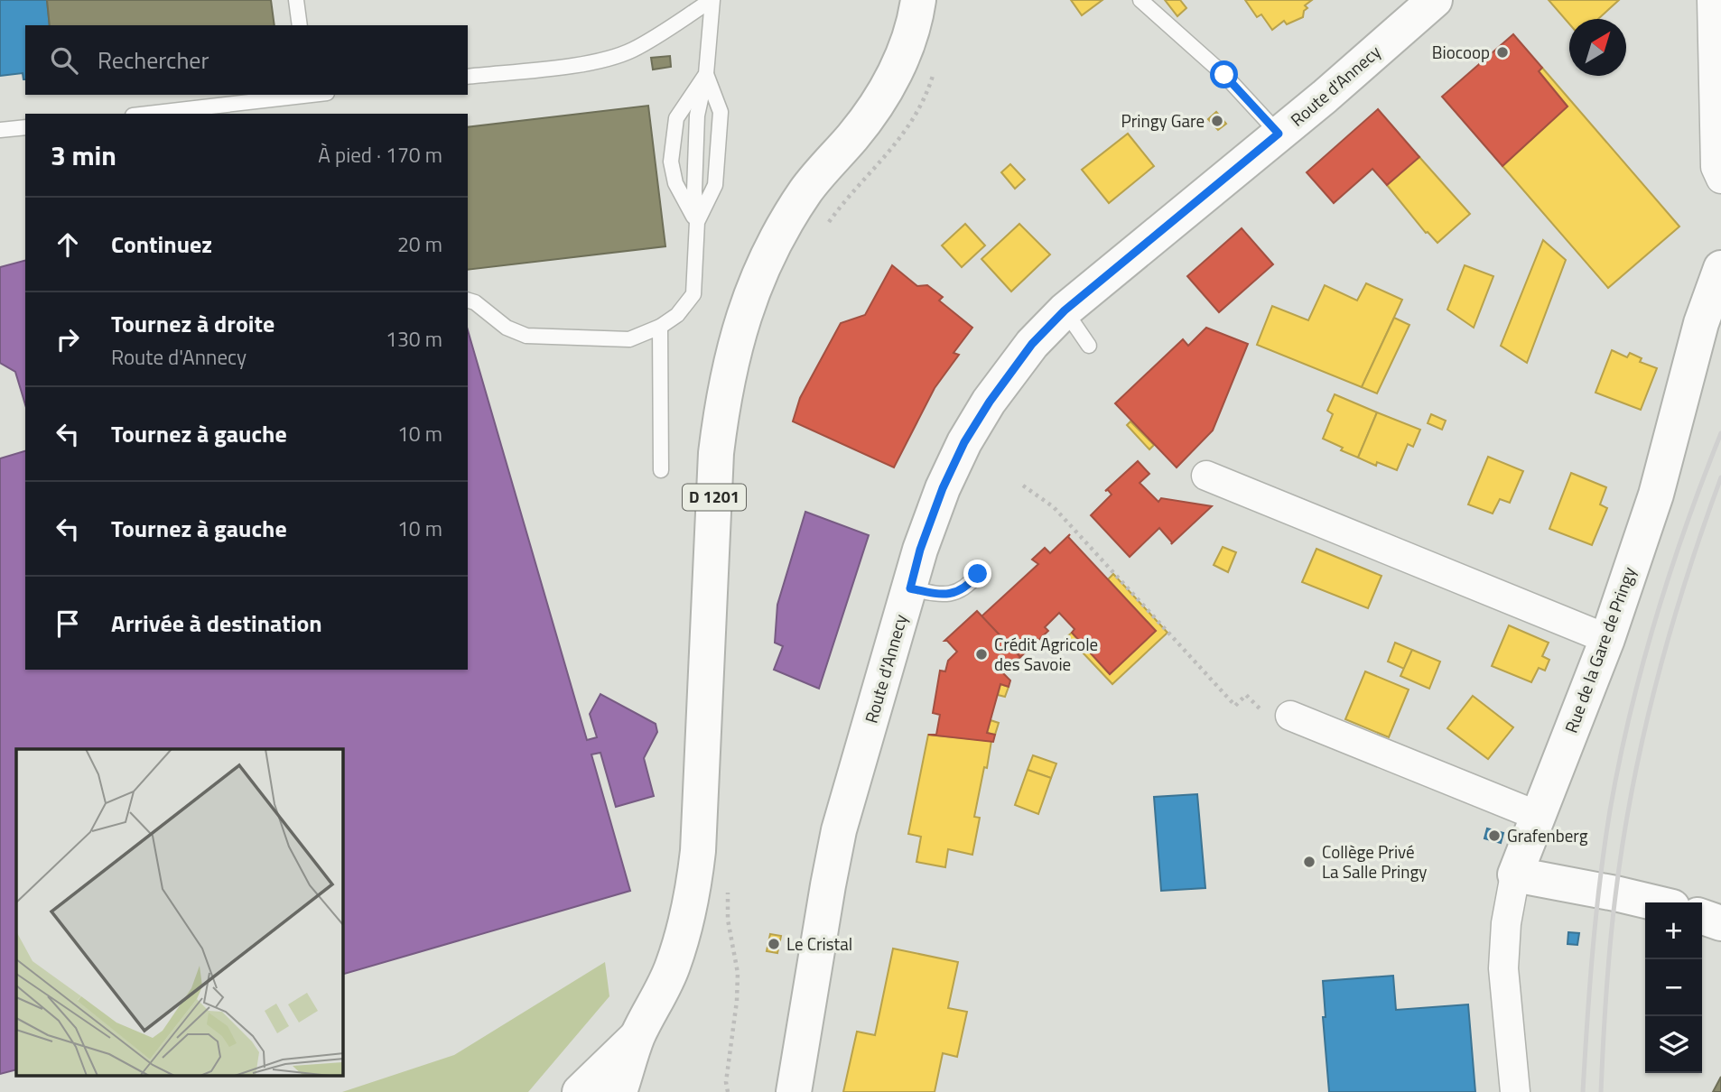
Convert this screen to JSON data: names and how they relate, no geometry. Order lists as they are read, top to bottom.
{
  "streets": {
    "street": ["Route d'Annecy", "D 1201", "Rue de la Gare de Pringy"]
  },
  "places": [
    "Biocoop",
    "Pringy Gare",
    "Crédit Agricole des Savoie",
    "Grafenberg",
    "Collège Privé La Salle Pringy",
    "Le Cristal"
  ],
  "north": "top right",
  "page": {
    "search": "Rechercher",
    "heading": ["3 min", "À pied · 170 m"],
    "list": [
      ["Continuez", "20 m"],
      ["Tournez à droite", "Route d'Annecy", "130 m"],
      ["Tournez à gauche", "10 m"],
      ["Tournez à gauche", "10 m"],
      "Arrivée à destination"
    ],
    "map_buttons": ["+", "−"]
  }
}
